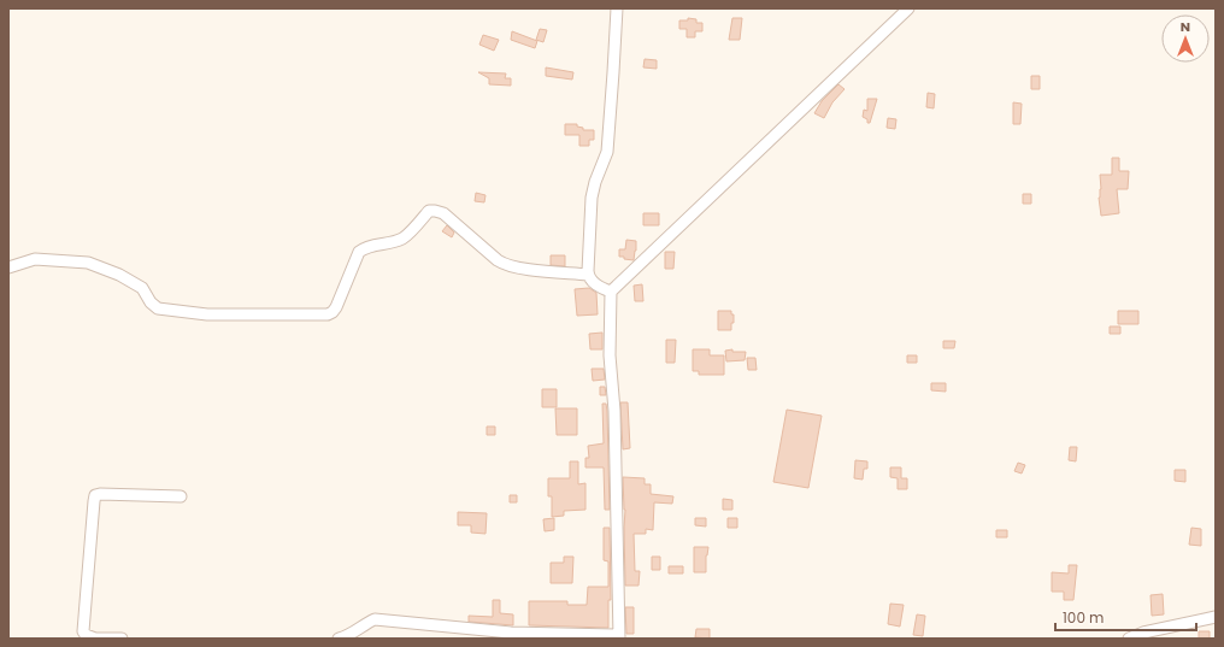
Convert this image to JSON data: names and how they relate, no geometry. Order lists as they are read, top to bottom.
{
  "scale_bar": "100 m",
  "north": "top"
}
